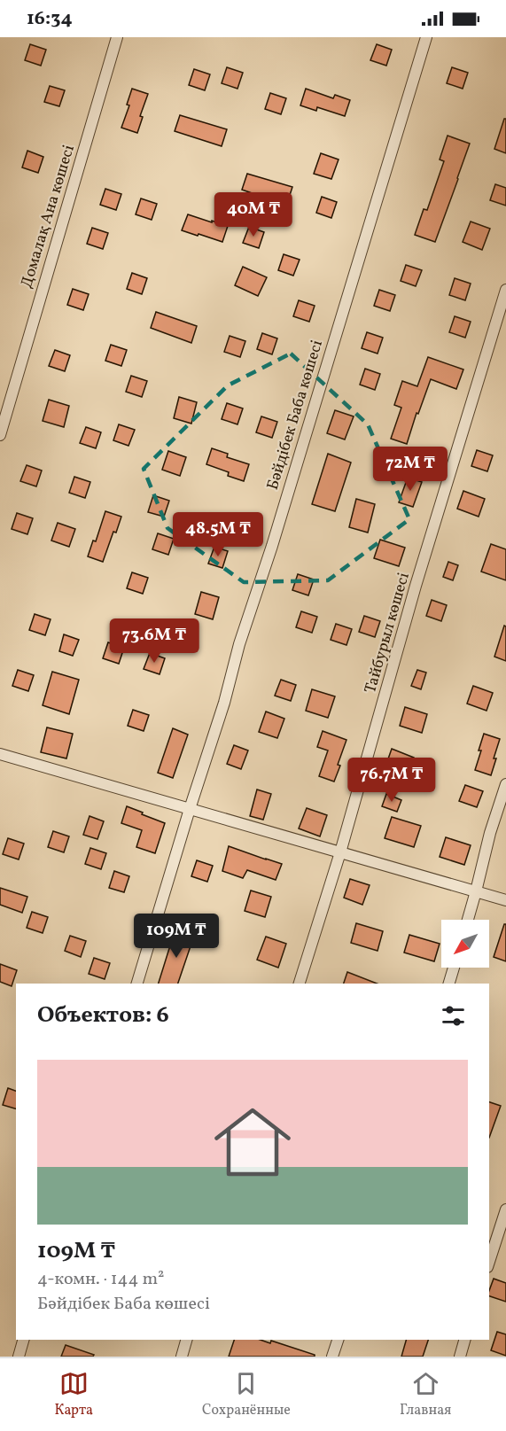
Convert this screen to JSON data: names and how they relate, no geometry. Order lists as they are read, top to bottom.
{
  "streets": {
    "street": ["Домалақ Ана көшесі", "Бәйдібек Баба көшесі", "Тайбурыл көшесі"]
  },
  "north": "bottom left",
  "page": {
    "status": "16:34",
    "price": [
      "40M ₸",
      "72M ₸",
      "48.5M ₸",
      "73.6M ₸",
      "76.7M ₸",
      "109M ₸"
    ],
    "heading": "Объектов: 6",
    "list": [
      {
        "name": "109M ₸",
        "note": "4-комн. · 144 m² · Бәйдібек Баба көшесі"
      }
    ],
    "tabs": ["Карта", "Сохранённые", "Главная"]
  }
}
